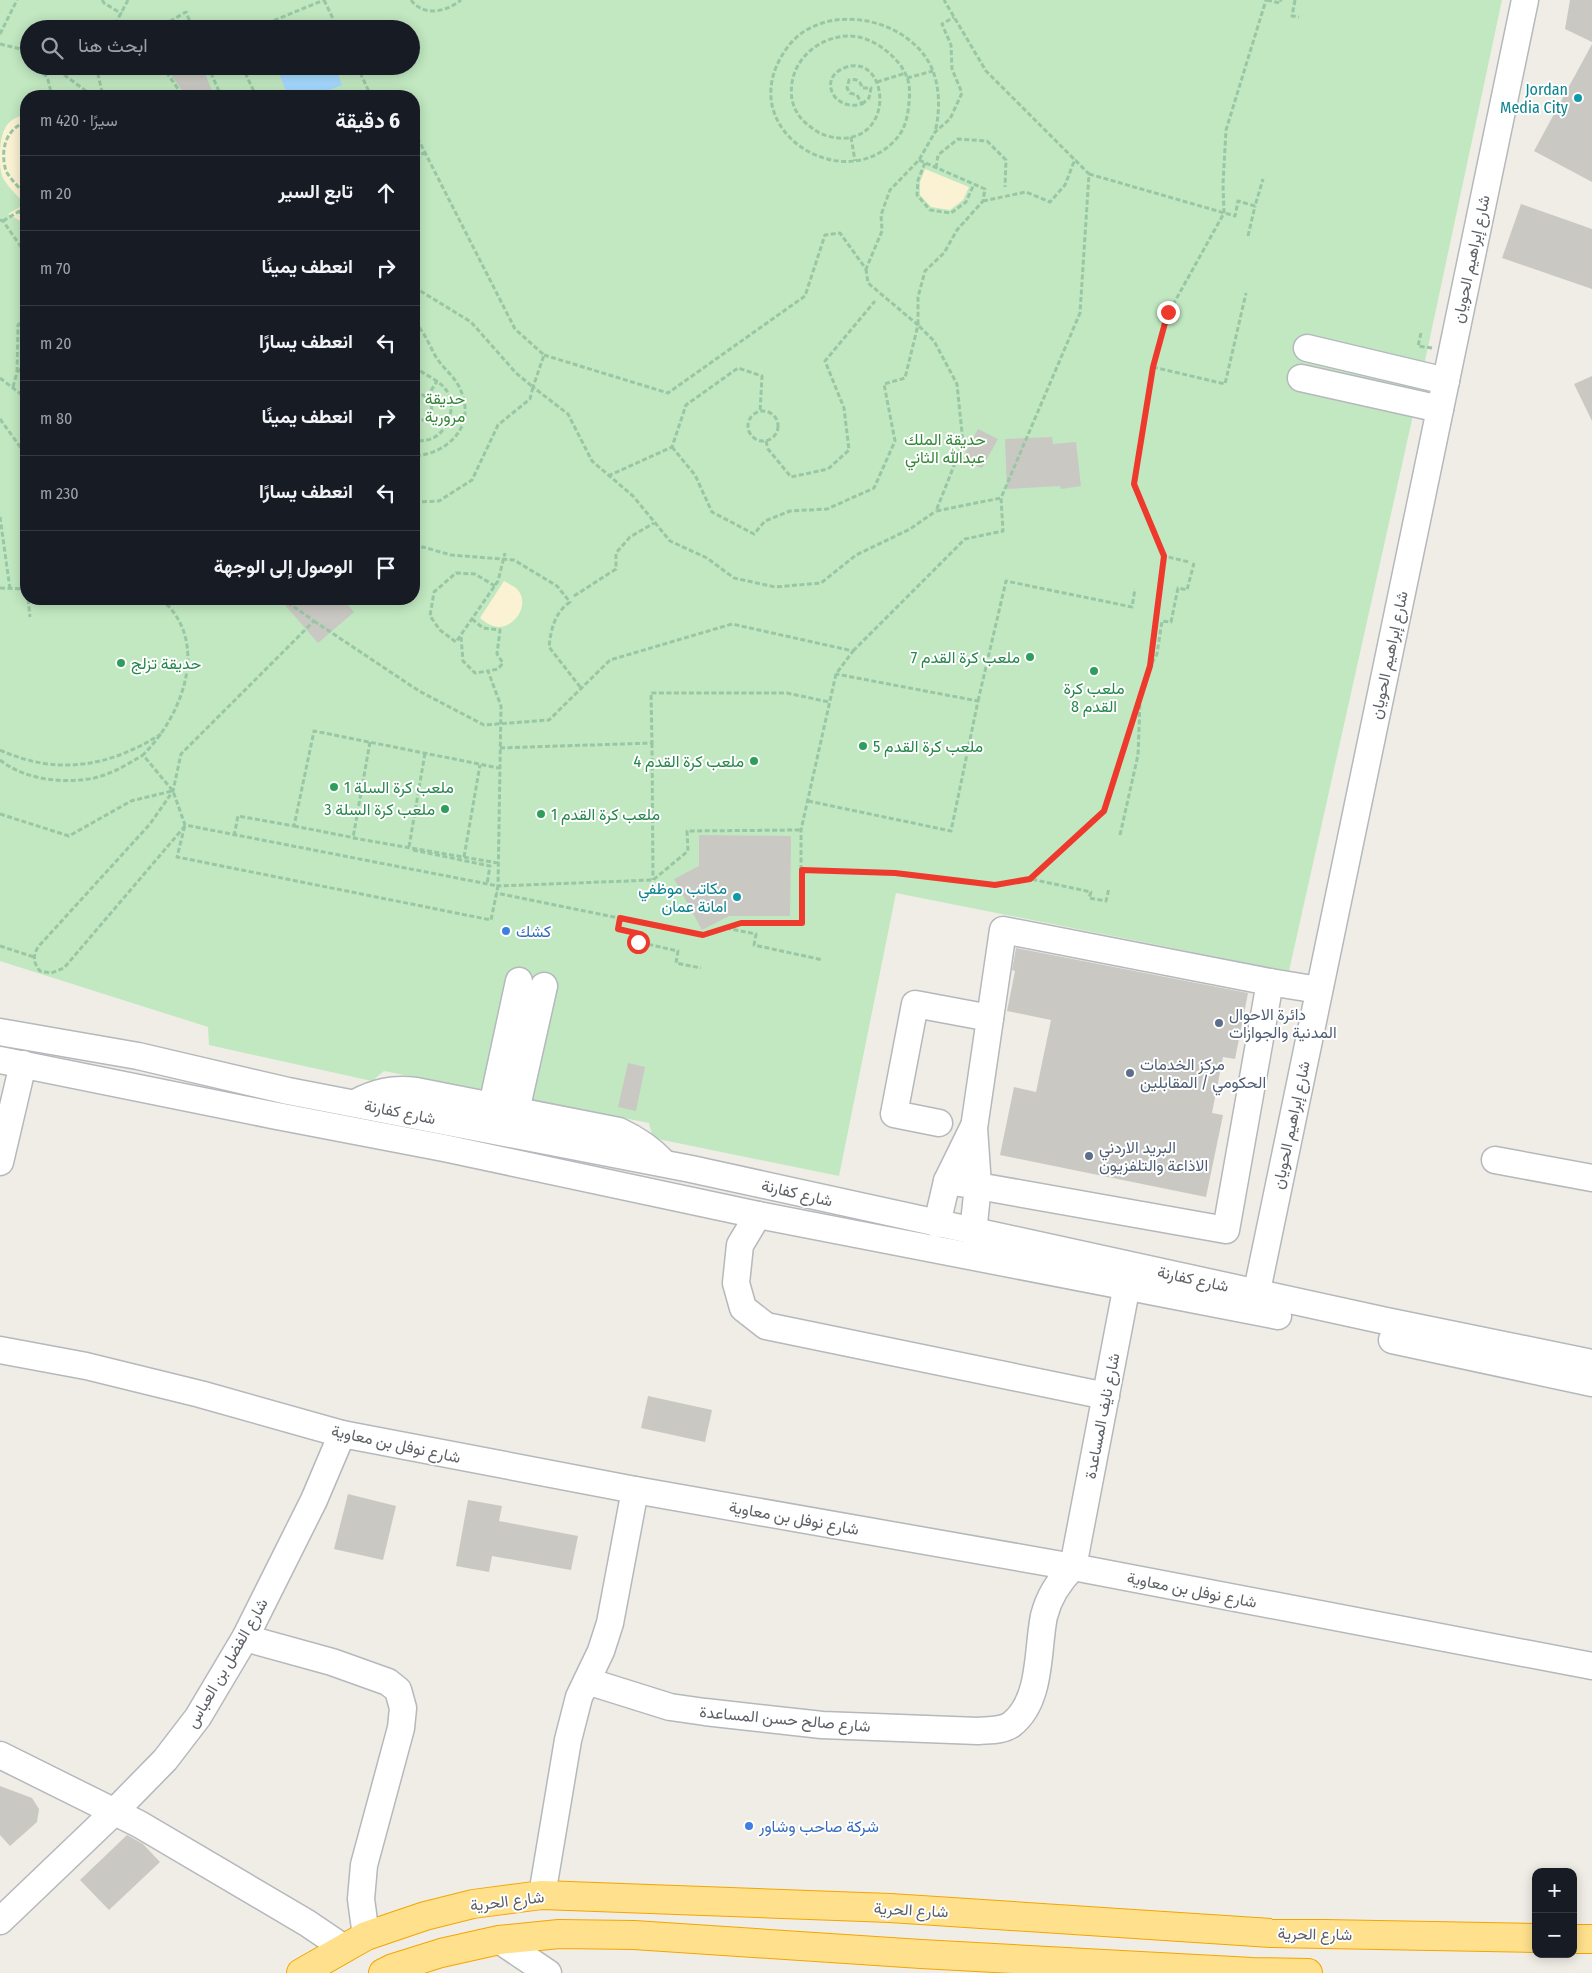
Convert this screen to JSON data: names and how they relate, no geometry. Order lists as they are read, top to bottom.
{
  "streets": {
    "highway": ["شارع الحرية"],
    "street": [
      "شارع إبراهيم الحويان",
      "شارع كفارنة",
      "شارع نايف المساعدة",
      "شارع نوفل بن معاوية",
      "شارع الفضل بن العباس",
      "شارع صالح حسن المساعدة"
    ]
  },
  "crossings": [
    ["شارع إبراهيم الحويان", "شارع كفارنة"],
    ["شارع كفارنة", "شارع نايف المساعدة"],
    ["شارع نايف المساعدة", "شارع نوفل بن معاوية"],
    ["شارع نايف المساعدة", "شارع صالح حسن المساعدة"],
    ["شارع نوفل بن معاوية", "شارع الفضل بن العباس"],
    ["شارع نوفل بن معاوية", "شارع صالح حسن المساعدة"]
  ],
  "parks": ["حديقة مرورية", "حديقة الملك عبدالله الثاني"],
  "places": [
    "Jordan Media City",
    "ملعب كرة القدم 7",
    "حديقة تزلج",
    "ملعب كرة القدم 8",
    "ملعب كرة القدم 5",
    "ملعب كرة القدم 4",
    "ملعب كرة السلة 1",
    "ملعب كرة السلة 3",
    "ملعب كرة القدم 1",
    "مكاتب موظفي امانة عمان",
    "كشك",
    "دائرة الاحوال المدنية والجوازات",
    "مركز الخدمات الحكومي / المقابلين",
    "البريد الاردني الاذاعة والتلفزيون",
    "شركة صاحب وشاور"
  ],
  "page": {
    "search": "ابحث هنا",
    "heading": ["6 دقيقة", "سيرًا · 420 m"],
    "list": [
      ["تابع السير", "20 m"],
      ["انعطف يمينًا", "70 m"],
      ["انعطف يسارًا", "20 m"],
      ["انعطف يمينًا", "80 m"],
      ["انعطف يسارًا", "230 m"],
      "الوصول إلى الوجهة"
    ],
    "map_buttons": ["+", "−"]
  }
}
